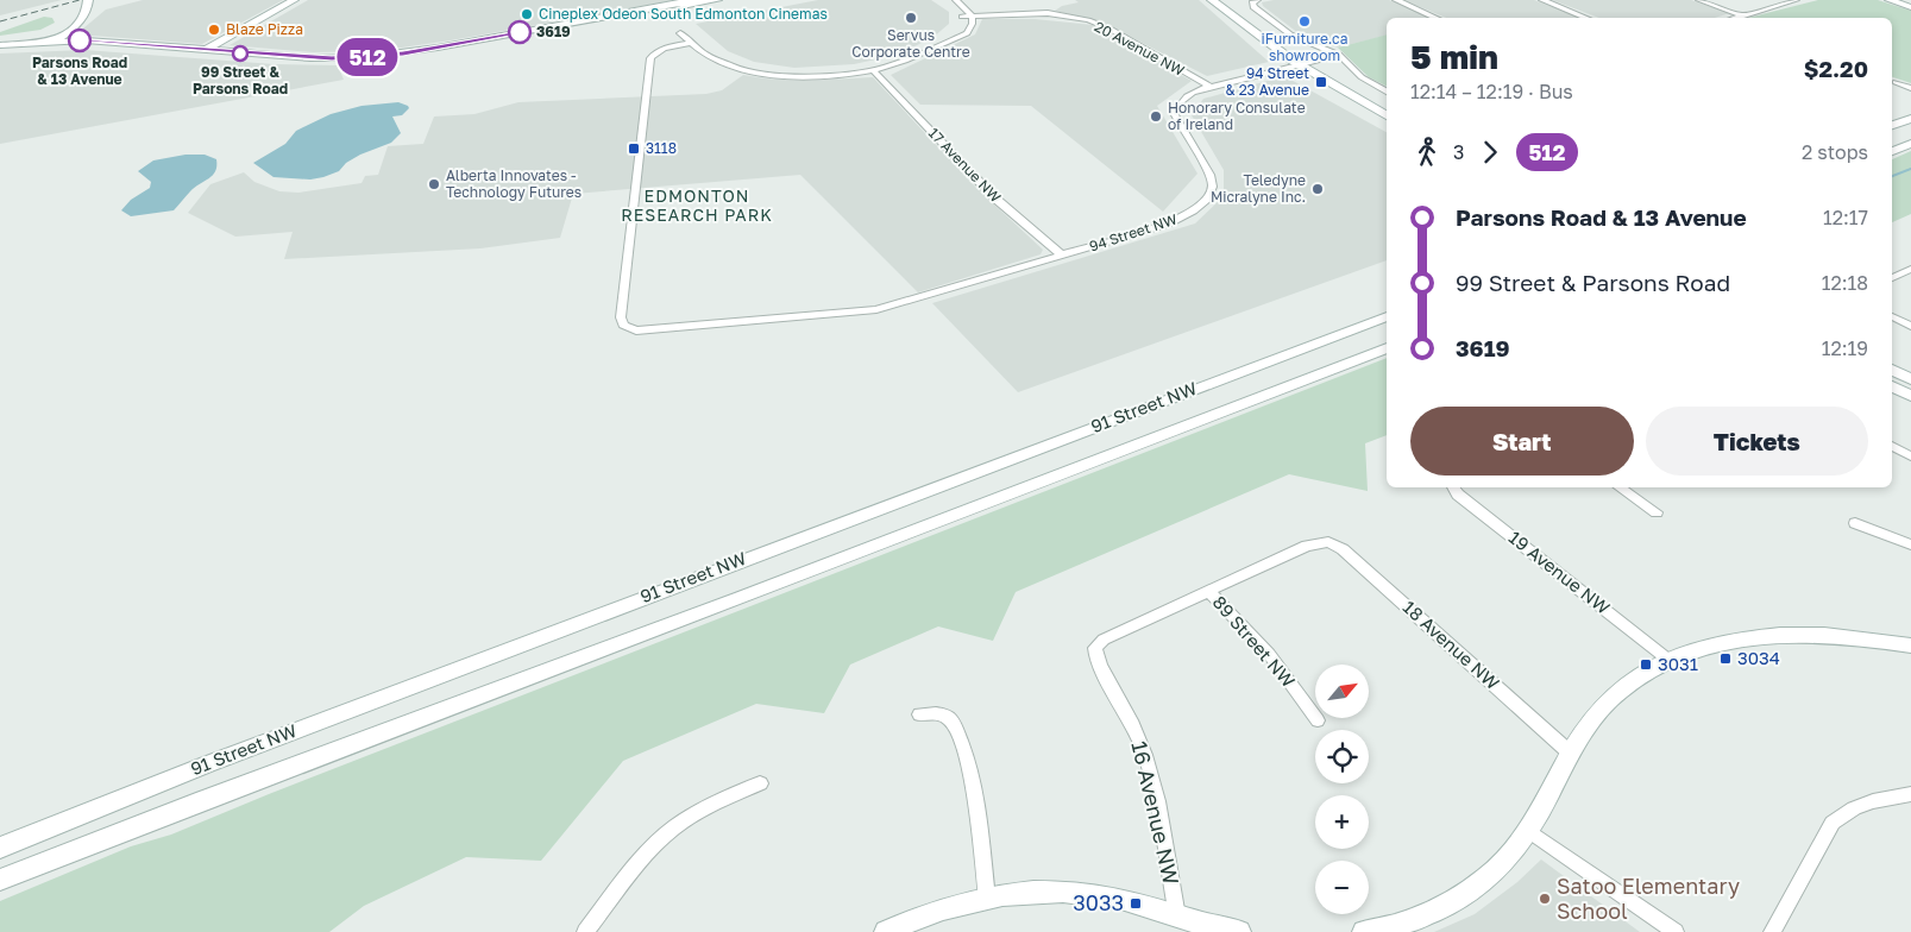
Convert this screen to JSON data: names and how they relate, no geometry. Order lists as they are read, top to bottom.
{
  "streets": {
    "main road": ["91 Street NW"],
    "street": [
      "20 Avenue NW",
      "17 Avenue NW",
      "94 Street NW",
      "19 Avenue NW",
      "89 Street NW",
      "18 Avenue NW",
      "16 Avenue NW"
    ]
  },
  "crossings": [
    ["20 Avenue NW", "94 Street NW"],
    ["17 Avenue NW", "94 Street NW"],
    ["89 Street NW", "18 Avenue NW"],
    ["89 Street NW", "16 Avenue NW"]
  ],
  "districts": ["EDMONTON RESEARCH PARK"],
  "places": {
    "other": [
      "Cineplex Odeon South Edmonton Cinemas",
      "Servus Corporate Centre",
      "iFurniture.ca showroom",
      "Blaze Pizza",
      "3619",
      "Parsons Road & 13 Avenue",
      "99 Street & Parsons Road",
      "Honorary Consulate of Ireland",
      "Alberta Innovates - Technology Futures",
      "Teledyne Micralyne Inc.",
      "Satoo Elementary School"
    ],
    "transit": [
      "94 Street & 23 Avenue",
      "3118",
      "3034",
      "3031",
      "3033"
    ]
  },
  "lines": ["bus line 512"],
  "north": "top right",
  "page": {
    "on_map": "512",
    "heading": ["5 min", "12:14 – 12:19 · Bus", "$2.20"],
    "legs": ["3", "512", "2 stops"],
    "list": [
      {
        "name": "Parsons Road & 13 Avenue",
        "value": "12:17"
      },
      {
        "name": "99 Street & Parsons Road",
        "value": "12:18"
      },
      {
        "name": "3619",
        "value": "12:19"
      }
    ],
    "buttons": ["Start", "Tickets"],
    "map_buttons": ["+", "−"]
  }
}
